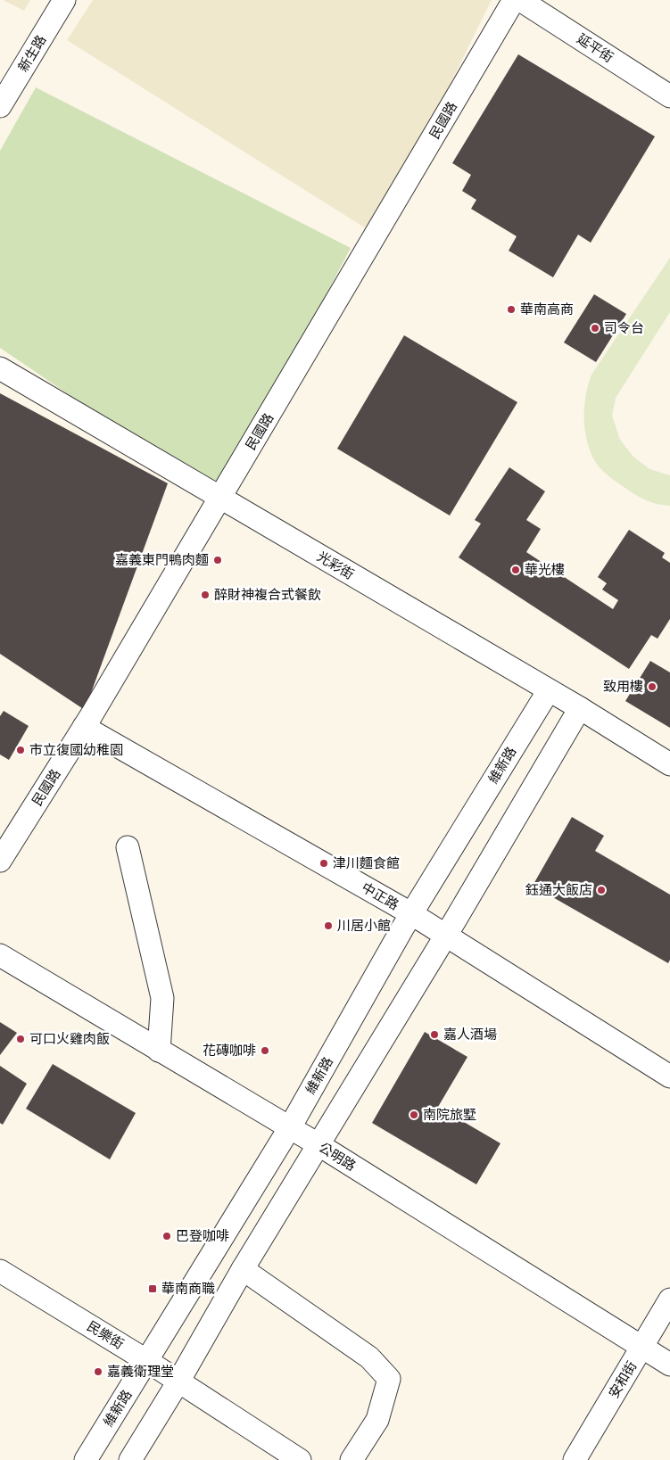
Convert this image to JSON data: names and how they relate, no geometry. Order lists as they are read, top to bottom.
{
  "streets": {
    "street": [
      "延平街",
      "新生路",
      "民國路",
      "光彩街",
      "維新路",
      "中正路",
      "公明路",
      "民樂街",
      "安和街"
    ]
  },
  "crossings": [
    ["民國路", "光彩街"],
    ["民國路", "中正路"],
    ["光彩街", "維新路"],
    ["維新路", "中正路"],
    ["維新路", "公明路"],
    ["維新路", "民樂街"],
    ["公明路", "安和街"]
  ],
  "places": {
    "other": [
      "華南高商",
      "司令台",
      "嘉義東門鴨肉麵",
      "華光樓",
      "醉財神複合式餐飲",
      "致用樓",
      "市立復國幼稚園",
      "津川麵食館",
      "鈺通大飯店",
      "川居小館",
      "嘉人酒場",
      "可口火雞肉飯",
      "花磚咖啡",
      "南院旅墅",
      "巴登咖啡",
      "嘉義衛理堂"
    ],
    "transit": ["華南商職"]
  }
}
